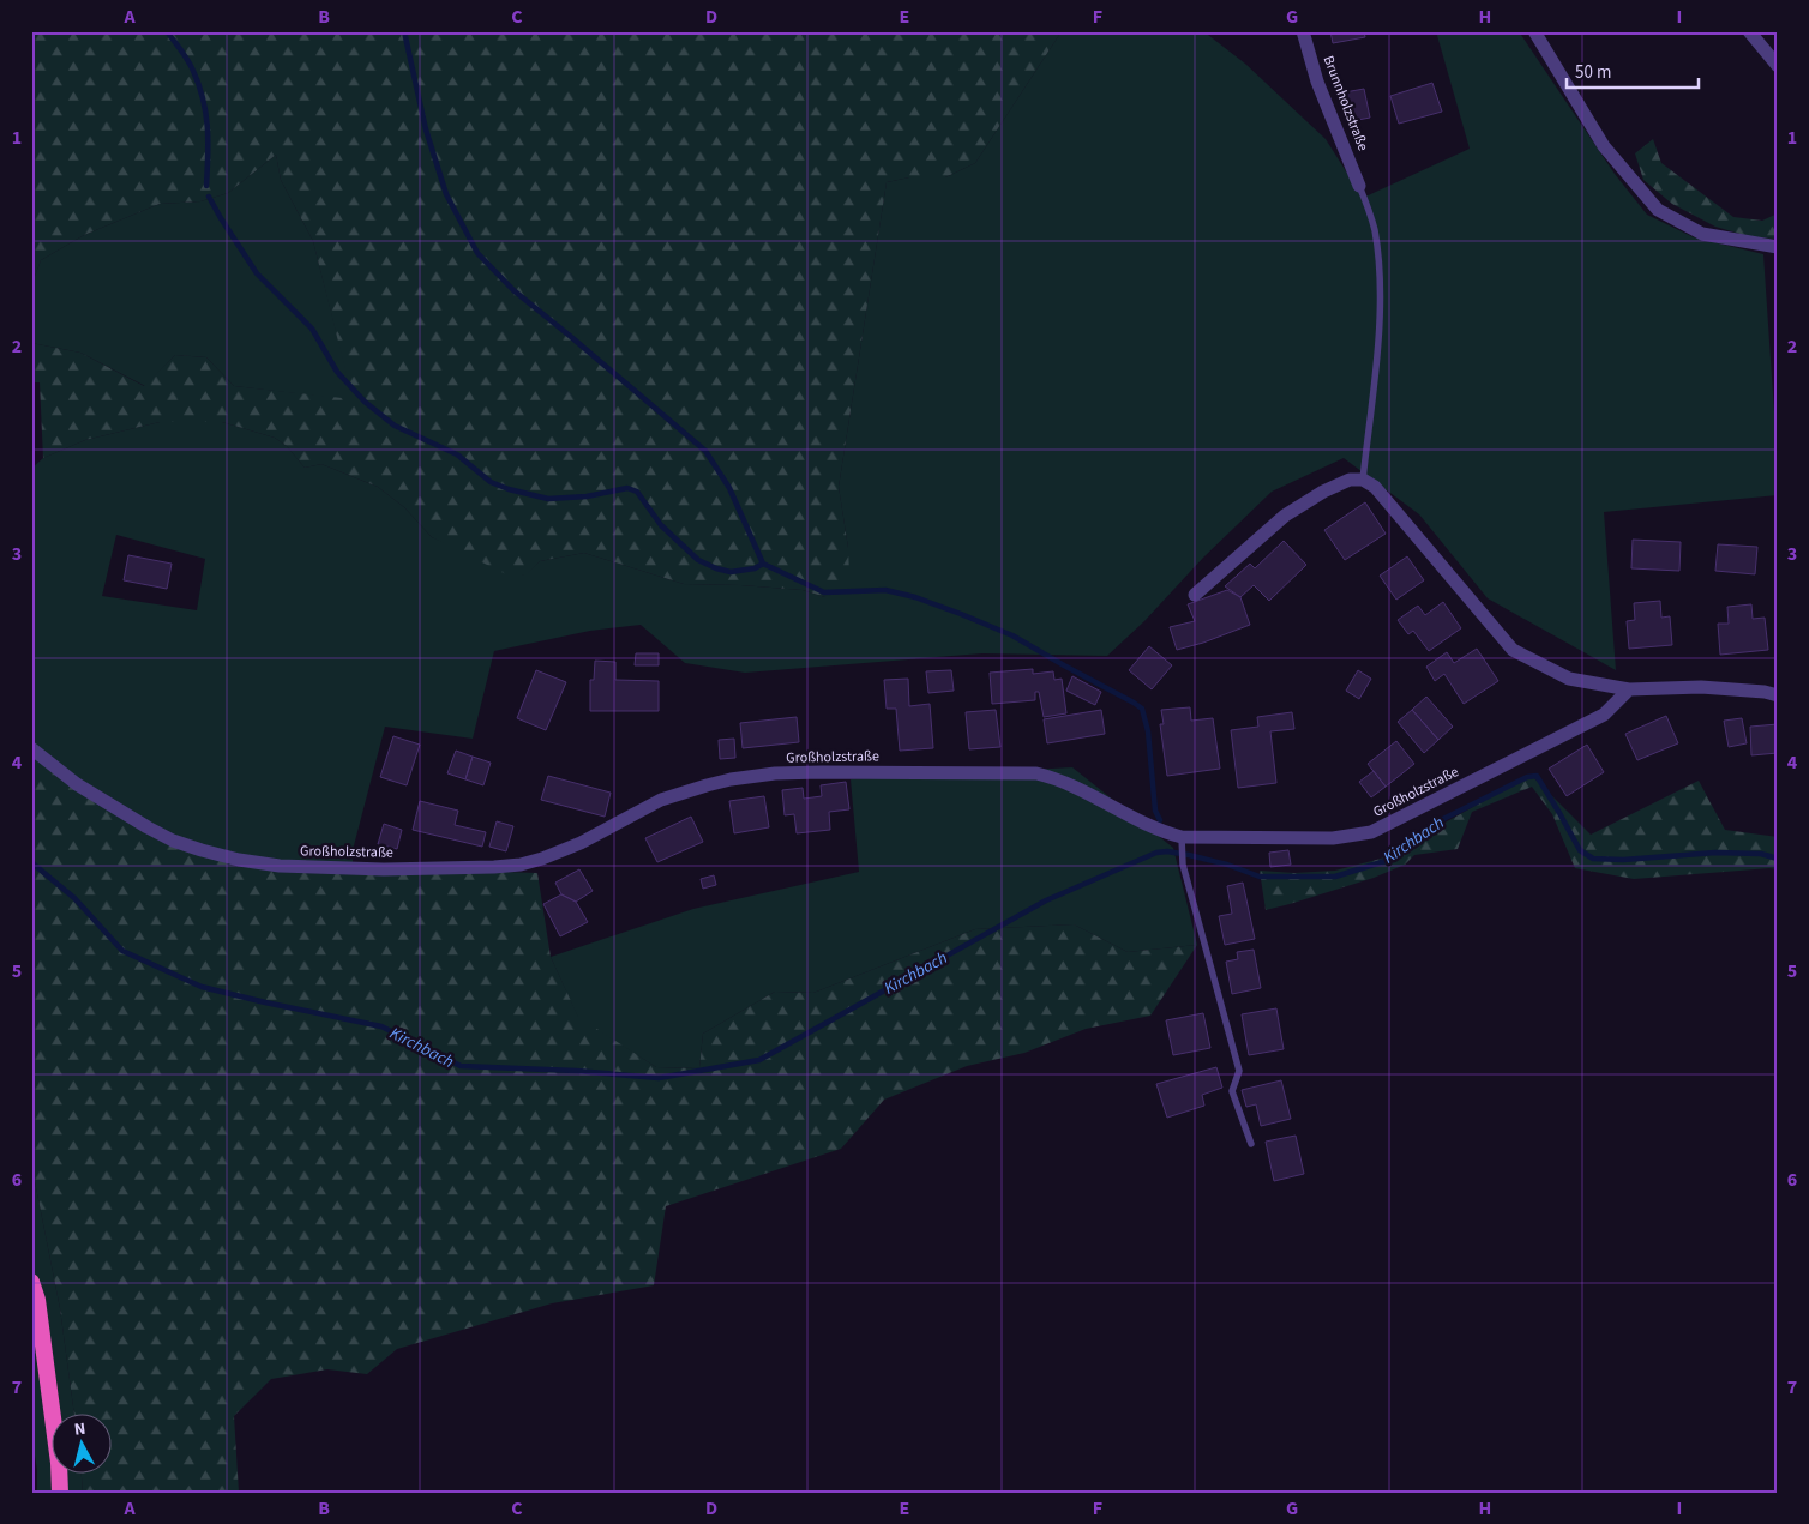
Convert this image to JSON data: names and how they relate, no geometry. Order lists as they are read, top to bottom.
{
  "streets": {
    "street": ["Brunnholzstraße", "Großholzstraße"]
  },
  "water": ["Kirchbach"],
  "scale_bar": "50 m",
  "north": "top",
  "grid": {
    "columns": [
      "A",
      "B",
      "C",
      "D",
      "E",
      "F",
      "G",
      "H",
      "I"
    ],
    "rows": [
      "1",
      "2",
      "3",
      "4",
      "5",
      "6",
      "7"
    ]
  }
}
